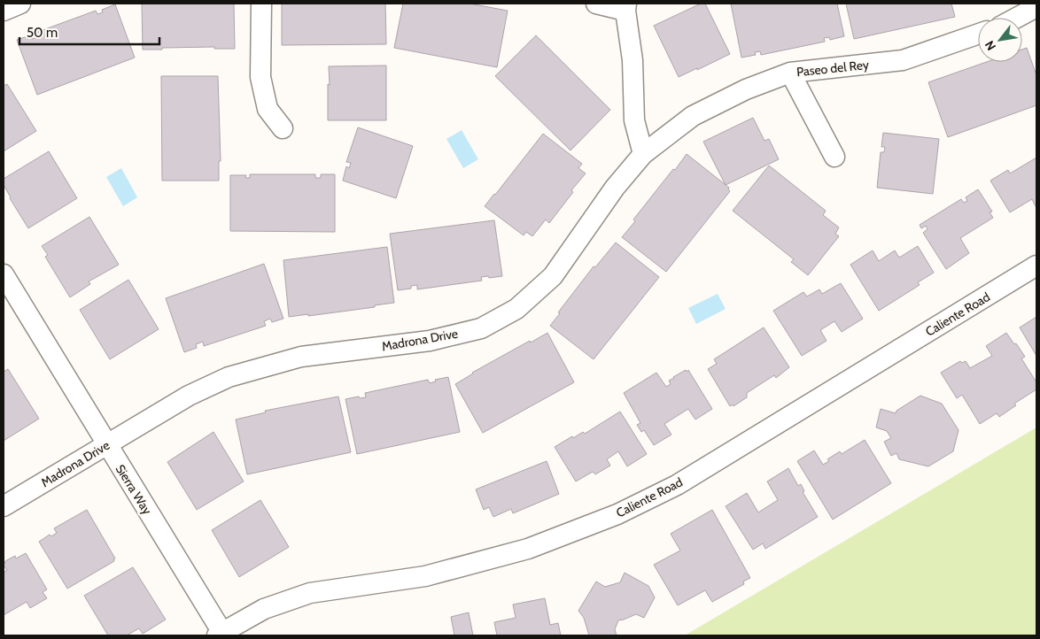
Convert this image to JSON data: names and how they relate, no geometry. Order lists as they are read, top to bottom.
{
  "streets": {
    "street": [
      "Paseo del Rey",
      "Caliente Road",
      "Madrona Drive",
      "Sierra Way"
    ]
  },
  "crossings": [
    ["Paseo del Rey", "Madrona Drive"],
    ["Caliente Road", "Sierra Way"],
    ["Madrona Drive", "Sierra Way"]
  ],
  "scale_bar": "50 m",
  "north": "bottom left"
}
